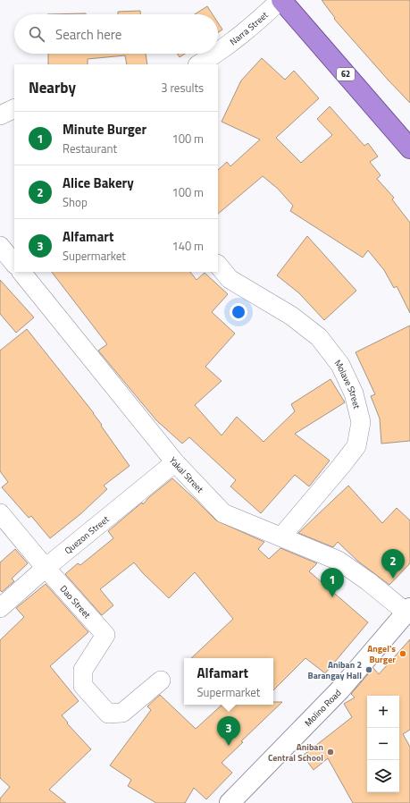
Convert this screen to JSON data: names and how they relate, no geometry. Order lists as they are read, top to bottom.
{
  "streets": {
    "highway": ["62"],
    "main road": ["Molino Road"],
    "street": [
      "Narra Street",
      "Molave Street",
      "Yakal Street",
      "Quezon Street",
      "Dao Street"
    ]
  },
  "crossings": [
    ["Narra Street", "62"],
    ["Molave Street", "Yakal Street"],
    ["Yakal Street", "Quezon Street"],
    ["Yakal Street", "Molino Road"],
    ["Quezon Street", "Dao Street"]
  ],
  "places": ["Angel's Burger", "Aniban 2 Barangay Hall", "Aniban Central School"],
  "page": {
    "search": "Search here",
    "heading": ["Nearby", "3 results"],
    "list": [
      {
        "mark": "1",
        "name": "Minute Burger",
        "note": "Restaurant",
        "value": "100 m"
      },
      {
        "mark": "2",
        "name": "Alice Bakery",
        "note": "Shop",
        "value": "100 m"
      },
      {
        "mark": "3",
        "name": "Alfamart",
        "note": "Supermarket",
        "value": "140 m"
      }
    ],
    "pins": ["2", "1", "3"],
    "popup": ["Alfamart", "Supermarket"],
    "map_buttons": ["+", "−"]
  }
}
